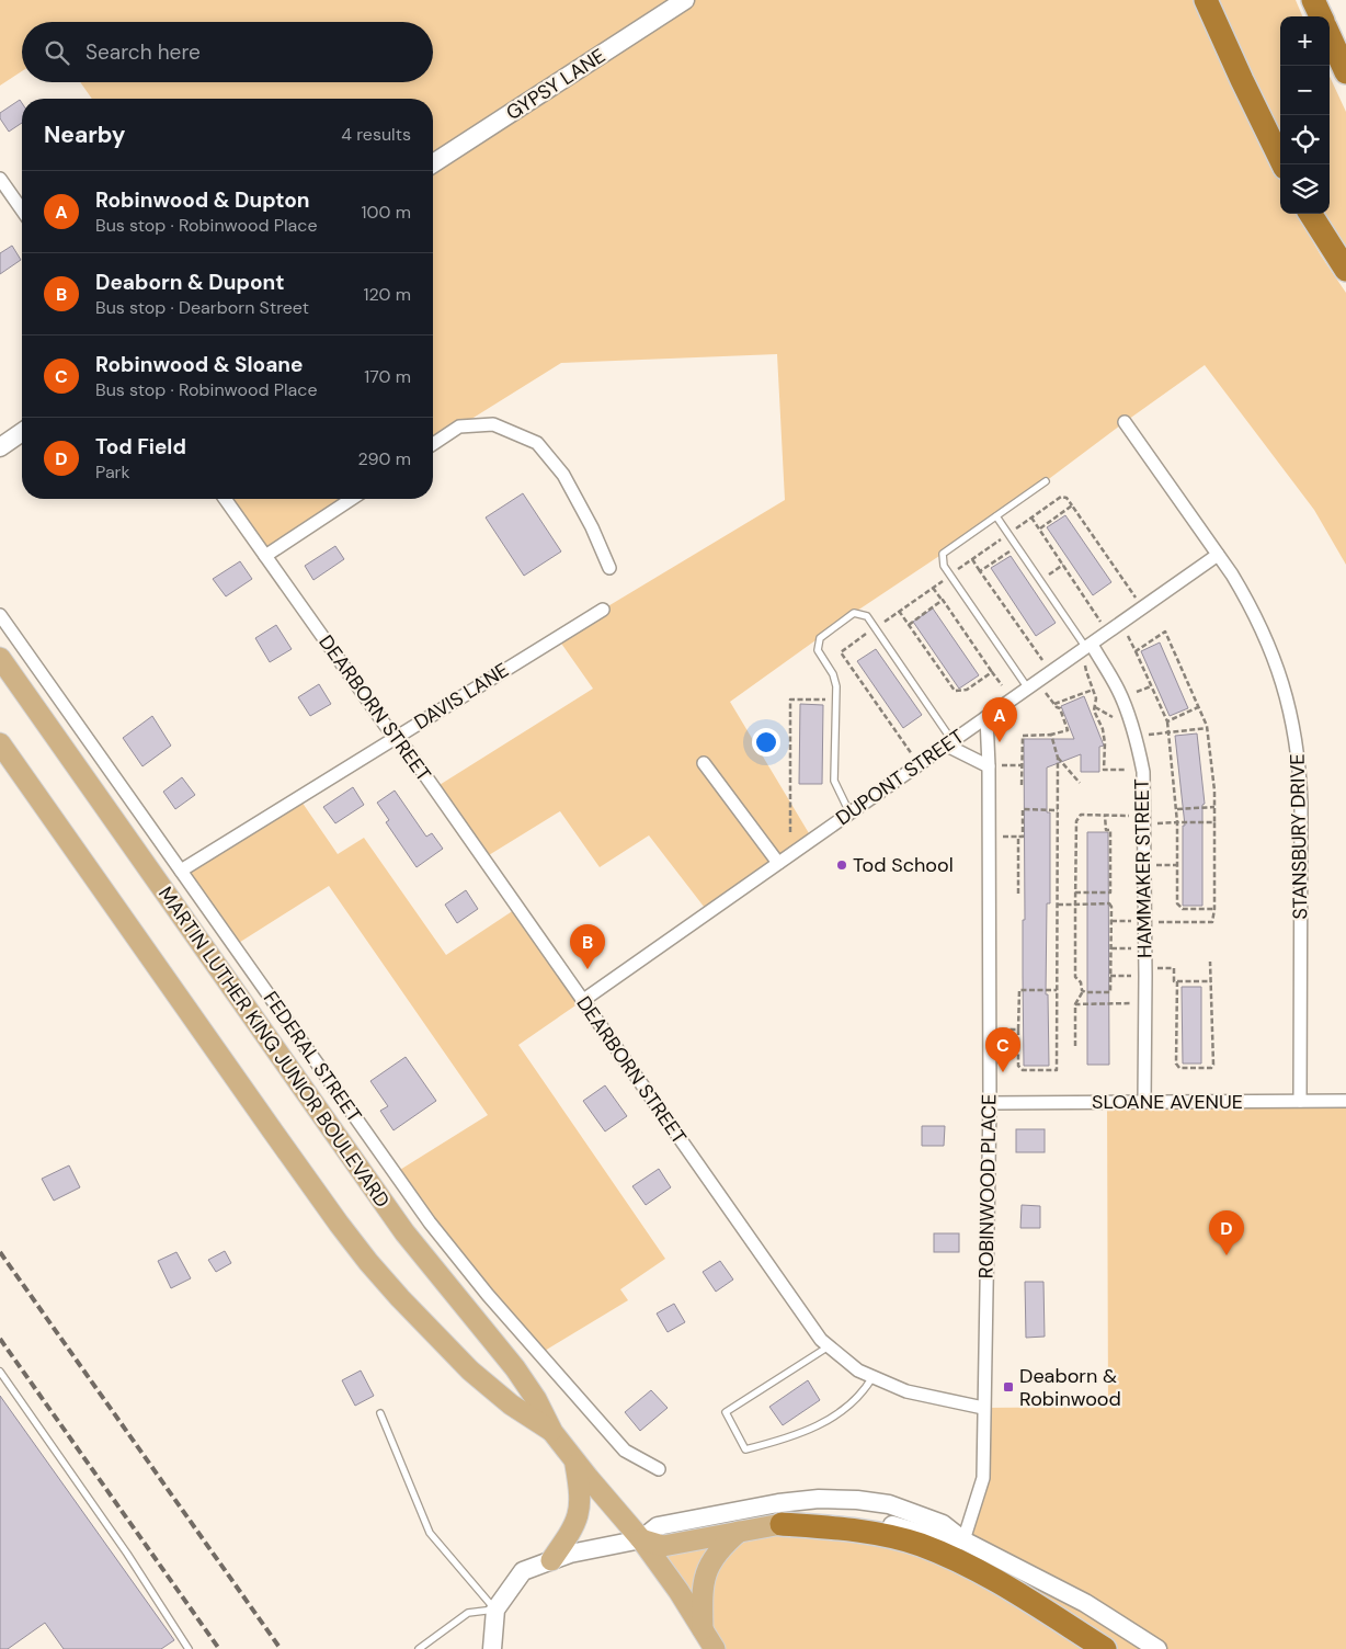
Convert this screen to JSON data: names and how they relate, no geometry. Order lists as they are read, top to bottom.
{
  "streets": {
    "main road": ["MARTIN LUTHER KING JUNIOR BOULEVARD"],
    "street": [
      "GYPSY LANE",
      "DAVIS LANE",
      "DEARBORN STREET",
      "DUPONT STREET",
      "STANSBURY DRIVE",
      "HAMMAKER STREET",
      "FEDERAL STREET",
      "SLOANE AVENUE",
      "ROBINWOOD PLACE"
    ]
  },
  "crossings": [
    ["DAVIS LANE", "DEARBORN STREET"],
    ["DAVIS LANE", "FEDERAL STREET"],
    ["DEARBORN STREET", "DUPONT STREET"],
    ["DEARBORN STREET", "ROBINWOOD PLACE"],
    ["DUPONT STREET", "STANSBURY DRIVE"],
    ["DUPONT STREET", "HAMMAKER STREET"],
    ["DUPONT STREET", "ROBINWOOD PLACE"],
    ["STANSBURY DRIVE", "SLOANE AVENUE"],
    ["HAMMAKER STREET", "SLOANE AVENUE"],
    ["SLOANE AVENUE", "ROBINWOOD PLACE"]
  ],
  "places": {
    "other": ["Tod School"],
    "transit": ["Deaborn & Robinwood"]
  },
  "page": {
    "map_buttons": ["+", "−"],
    "search": "Search here",
    "heading": ["Nearby", "4 results"],
    "list": [
      {
        "mark": "A",
        "name": "Robinwood & Dupton",
        "note": "Bus stop · Robinwood Place",
        "value": "100 m"
      },
      {
        "mark": "B",
        "name": "Deaborn & Dupont",
        "note": "Bus stop · Dearborn Street",
        "value": "120 m"
      },
      {
        "mark": "C",
        "name": "Robinwood & Sloane",
        "note": "Bus stop · Robinwood Place",
        "value": "170 m"
      },
      {
        "mark": "D",
        "name": "Tod Field",
        "note": "Park",
        "value": "290 m"
      }
    ],
    "pins": [
      "A",
      "B",
      "C",
      "D"
    ]
  }
}
